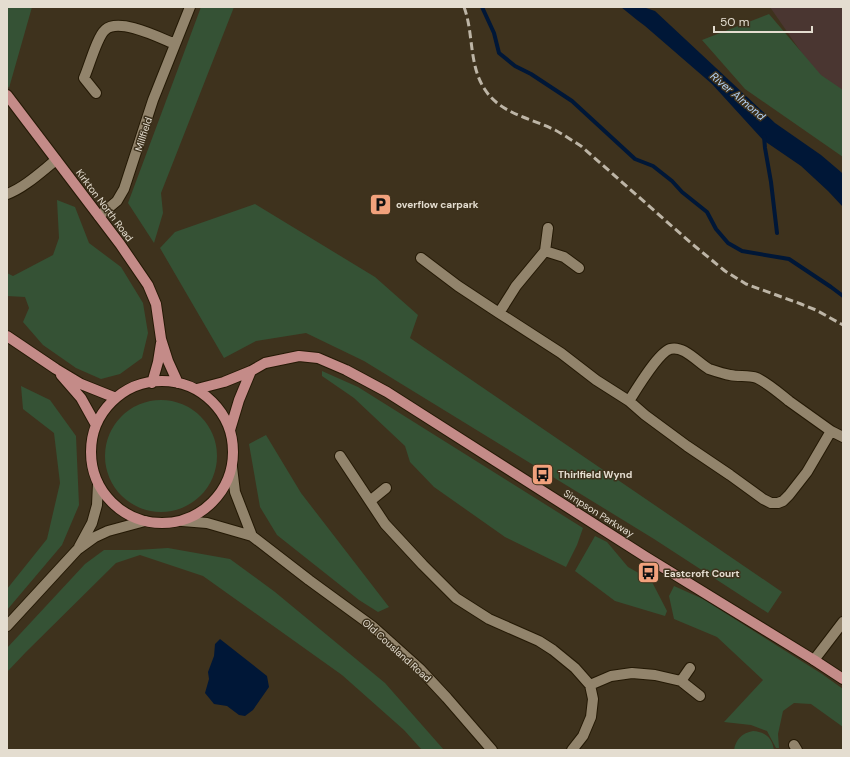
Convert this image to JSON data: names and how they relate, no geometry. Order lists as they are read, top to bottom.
{
  "streets": {
    "main road": ["Kirkton North Road", "Simpson Parkway"],
    "street": ["Millfield", "Old Cousland Road"]
  },
  "crossings": [
    ["Millfield", "Kirkton North Road"],
    ["Kirkton North Road", "Simpson Parkway"],
    ["Kirkton North Road", "Old Cousland Road"],
    ["Simpson Parkway", "Old Cousland Road"]
  ],
  "water": ["River Almond"],
  "places": {
    "parking": ["overflow carpark"],
    "bus stop": ["Thirlfield Wynd", "Eastcroft Court"]
  },
  "scale_bar": "50 m"
}
